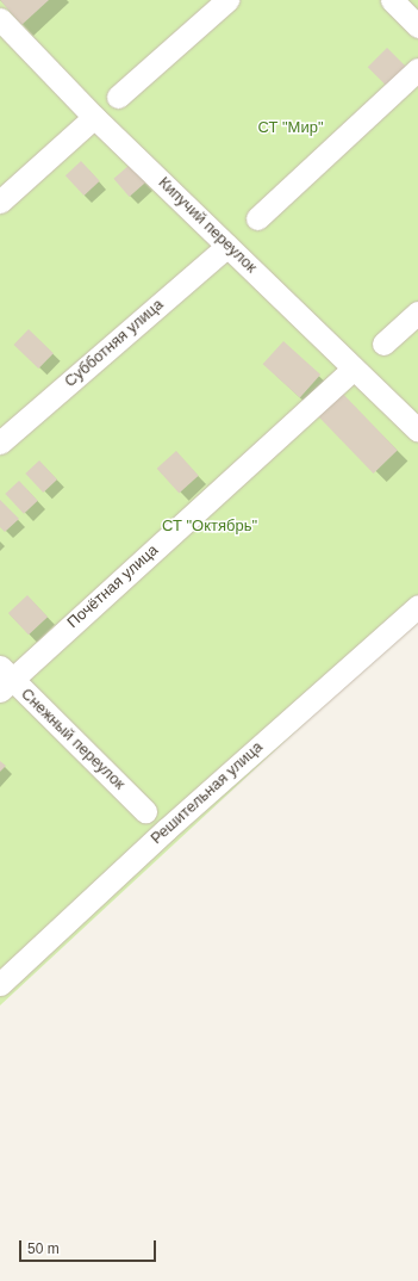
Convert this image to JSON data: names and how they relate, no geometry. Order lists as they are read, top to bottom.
{
  "streets": {
    "street": [
      "Кипучий переулок",
      "Субботняя улица",
      "Почётная улица",
      "Снежный переулок",
      "Решительная улица"
    ]
  },
  "crossings": [
    ["Кипучий переулок", "Субботняя улица"],
    ["Кипучий переулок", "Почётная улица"],
    ["Почётная улица", "Снежный переулок"]
  ],
  "parks": ["СТ \"Мир\"", "СТ \"Октябрь\""],
  "scale_bar": "50 m"
}
